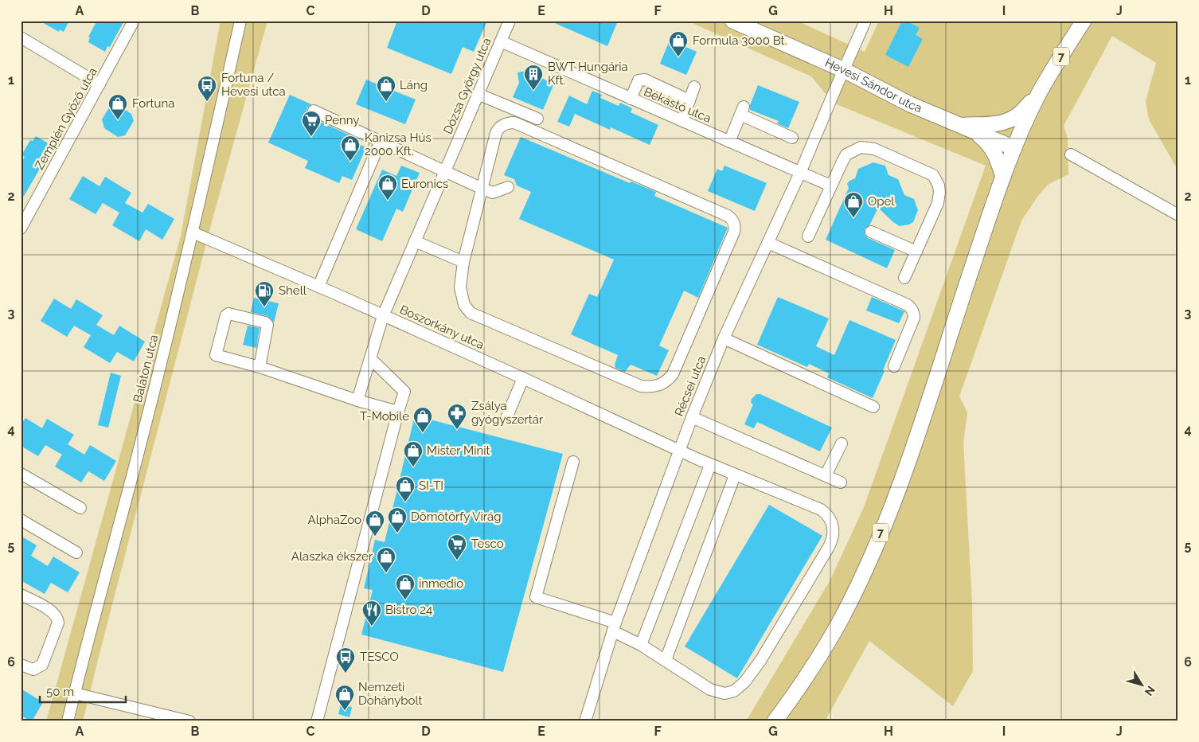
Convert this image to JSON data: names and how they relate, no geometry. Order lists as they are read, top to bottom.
{
  "streets": {
    "main road": ["7", "Hevesi Sándor utca"],
    "street": [
      "Dózsa György utca",
      "Békástó utca",
      "Zemplén Győző utca",
      "Boszorkány utca",
      "Balaton utca",
      "Récsei utca"
    ]
  },
  "crossings": [
    ["7", "Hevesi Sándor utca"],
    ["Hevesi Sándor utca", "Récsei utca"],
    ["Dózsa György utca", "Békástó utca"],
    ["Dózsa György utca", "Boszorkány utca"],
    ["Békástó utca", "Récsei utca"],
    ["Boszorkány utca", "Balaton utca"],
    ["Boszorkány utca", "Récsei utca"]
  ],
  "places": {
    "shop": [
      "Formula 3000 Bt.",
      "Láng",
      "Fortuna",
      "Kanizsa Hús 2000 Kft.",
      "Euronics",
      "Opel",
      "T-Mobile",
      "Mister Minit",
      "SI-TI",
      "Dömötörfy Virág",
      "AlphaZoo",
      "Alaszka ékszer",
      "inmedio",
      "Nemzeti Dohánybolt"
    ],
    "building": ["BWT Hungária Kft."],
    "bus stop": ["Fortuna / Hevesi utca", "TESCO"],
    "supermarket": ["Penny", "Tesco"],
    "fuel station": ["Shell"],
    "pharmacy": ["Zsálya gyógyszertár"],
    "restaurant": ["Bistro 24"]
  },
  "scale_bar": "50 m",
  "north": "bottom right",
  "grid": {
    "columns": [
      "A",
      "B",
      "C",
      "D",
      "E",
      "F",
      "G",
      "H",
      "I",
      "J"
    ],
    "rows": [
      "1",
      "2",
      "3",
      "4",
      "5",
      "6"
    ]
  }
}
